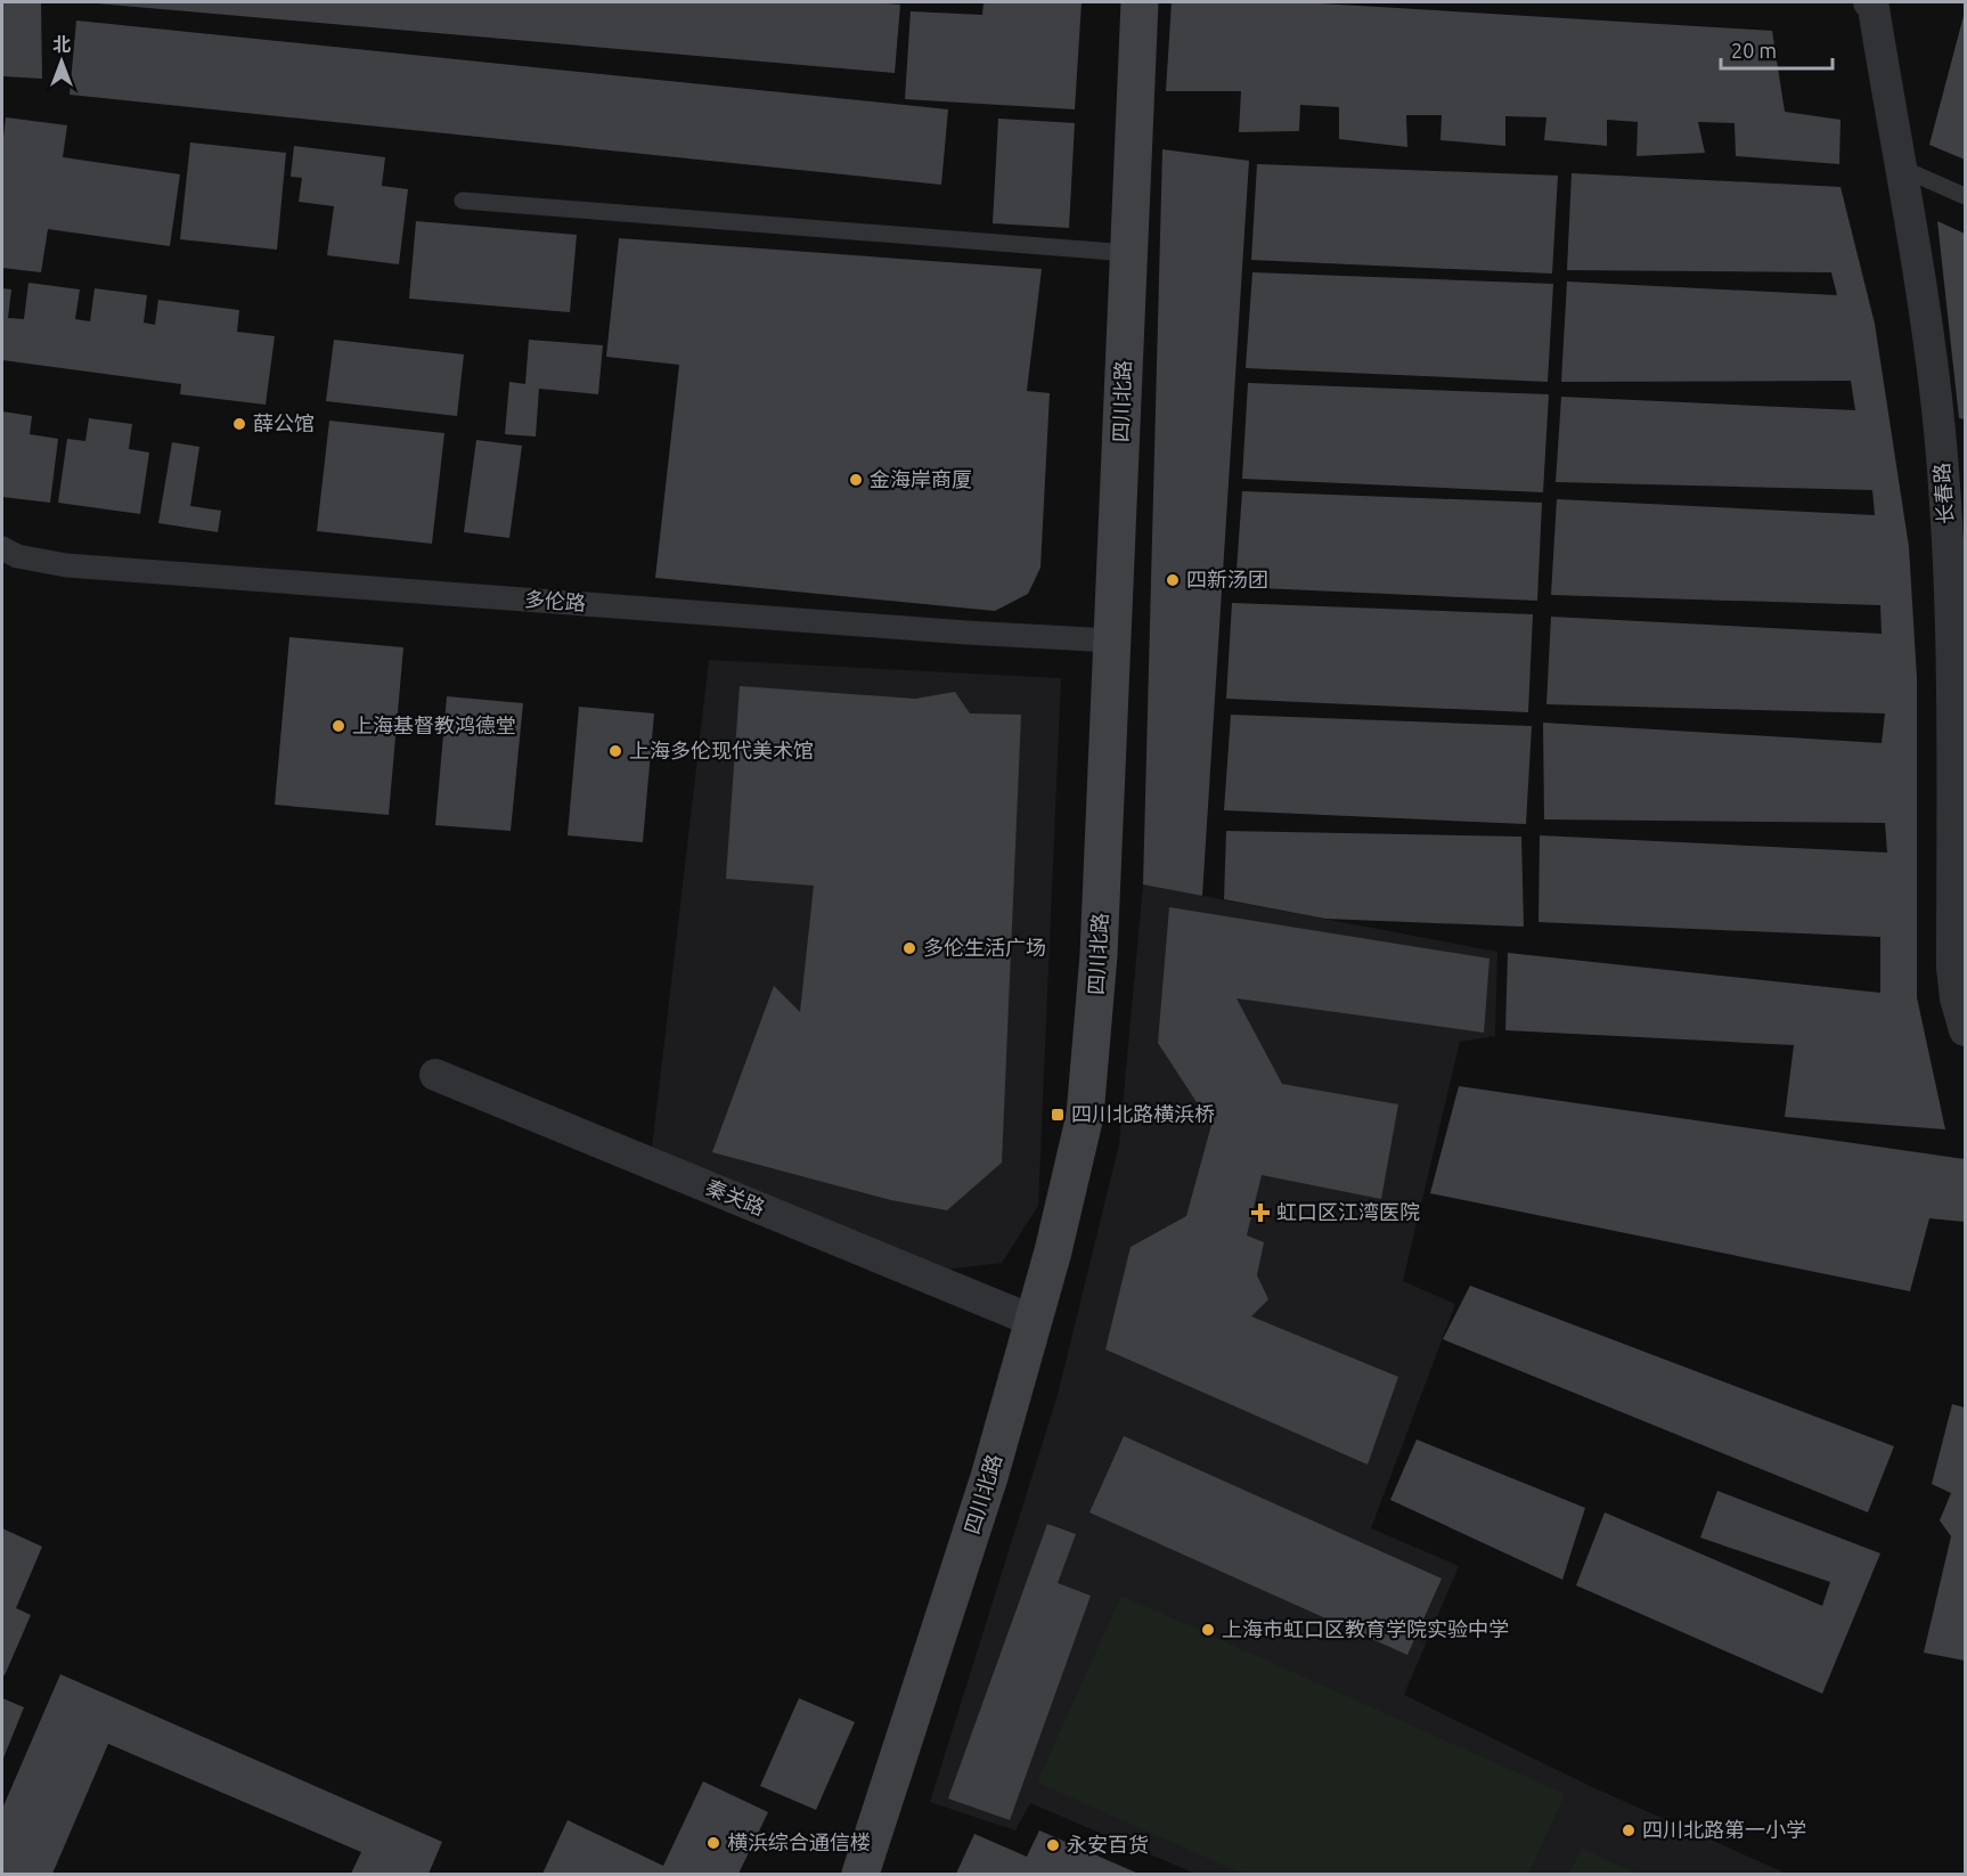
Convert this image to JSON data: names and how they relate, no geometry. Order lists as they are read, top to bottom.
{
  "streets": {
    "main road": ["四川北路"],
    "street": ["长春路", "多伦路", "秦关路"]
  },
  "crossings": [
    ["四川北路", "多伦路"],
    ["四川北路", "秦关路"]
  ],
  "places": {
    "other": [
      "薛公馆",
      "金海岸商厦",
      "四新汤团",
      "上海基督教鸿德堂",
      "上海多伦现代美术馆",
      "多伦生活广场",
      "上海市虹口区教育学院实验中学",
      "四川北路第一小学",
      "横浜综合通信楼",
      "永安百货"
    ],
    "transit": ["四川北路横浜桥"],
    "health": ["虹口区江湾医院"]
  },
  "scale_bar": "20 m",
  "north": "top"
}
